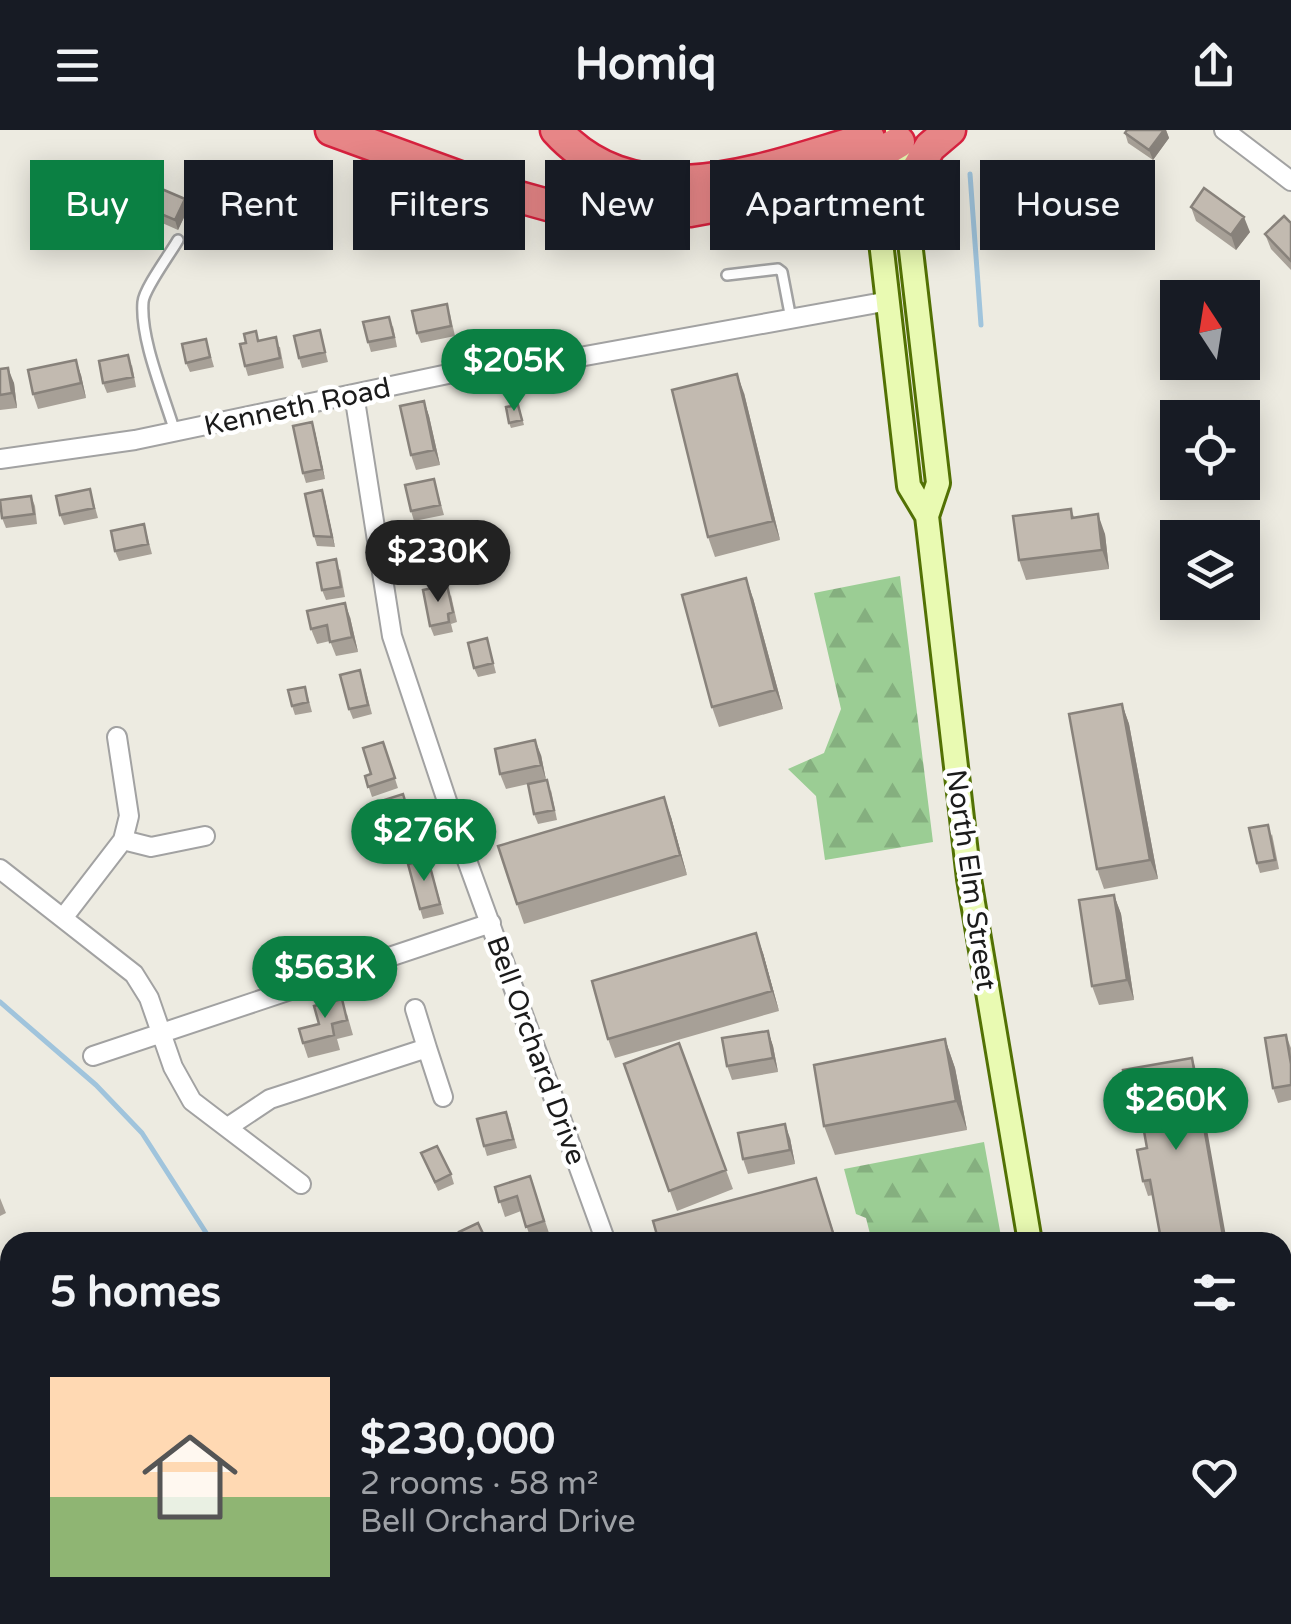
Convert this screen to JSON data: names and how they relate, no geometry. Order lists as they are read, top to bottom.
{
  "streets": {
    "main road": ["North Elm Street"],
    "street": ["Kenneth Road", "Bell Orchard Drive"]
  },
  "crossings": [
    ["Kenneth Road", "North Elm Street"],
    ["Kenneth Road", "Bell Orchard Drive"]
  ],
  "north": "top",
  "page": {
    "header": "Homiq",
    "chip": [
      "Buy",
      "Rent",
      "Filters",
      "New",
      "Apartment",
      "House"
    ],
    "price": [
      "$205K",
      "$230K",
      "$276K",
      "$563K",
      "$260K"
    ],
    "heading": "5 homes",
    "list": [
      {
        "name": "$230,000",
        "note": "2 rooms · 58 m² · Bell Orchard Drive"
      }
    ]
  }
}
